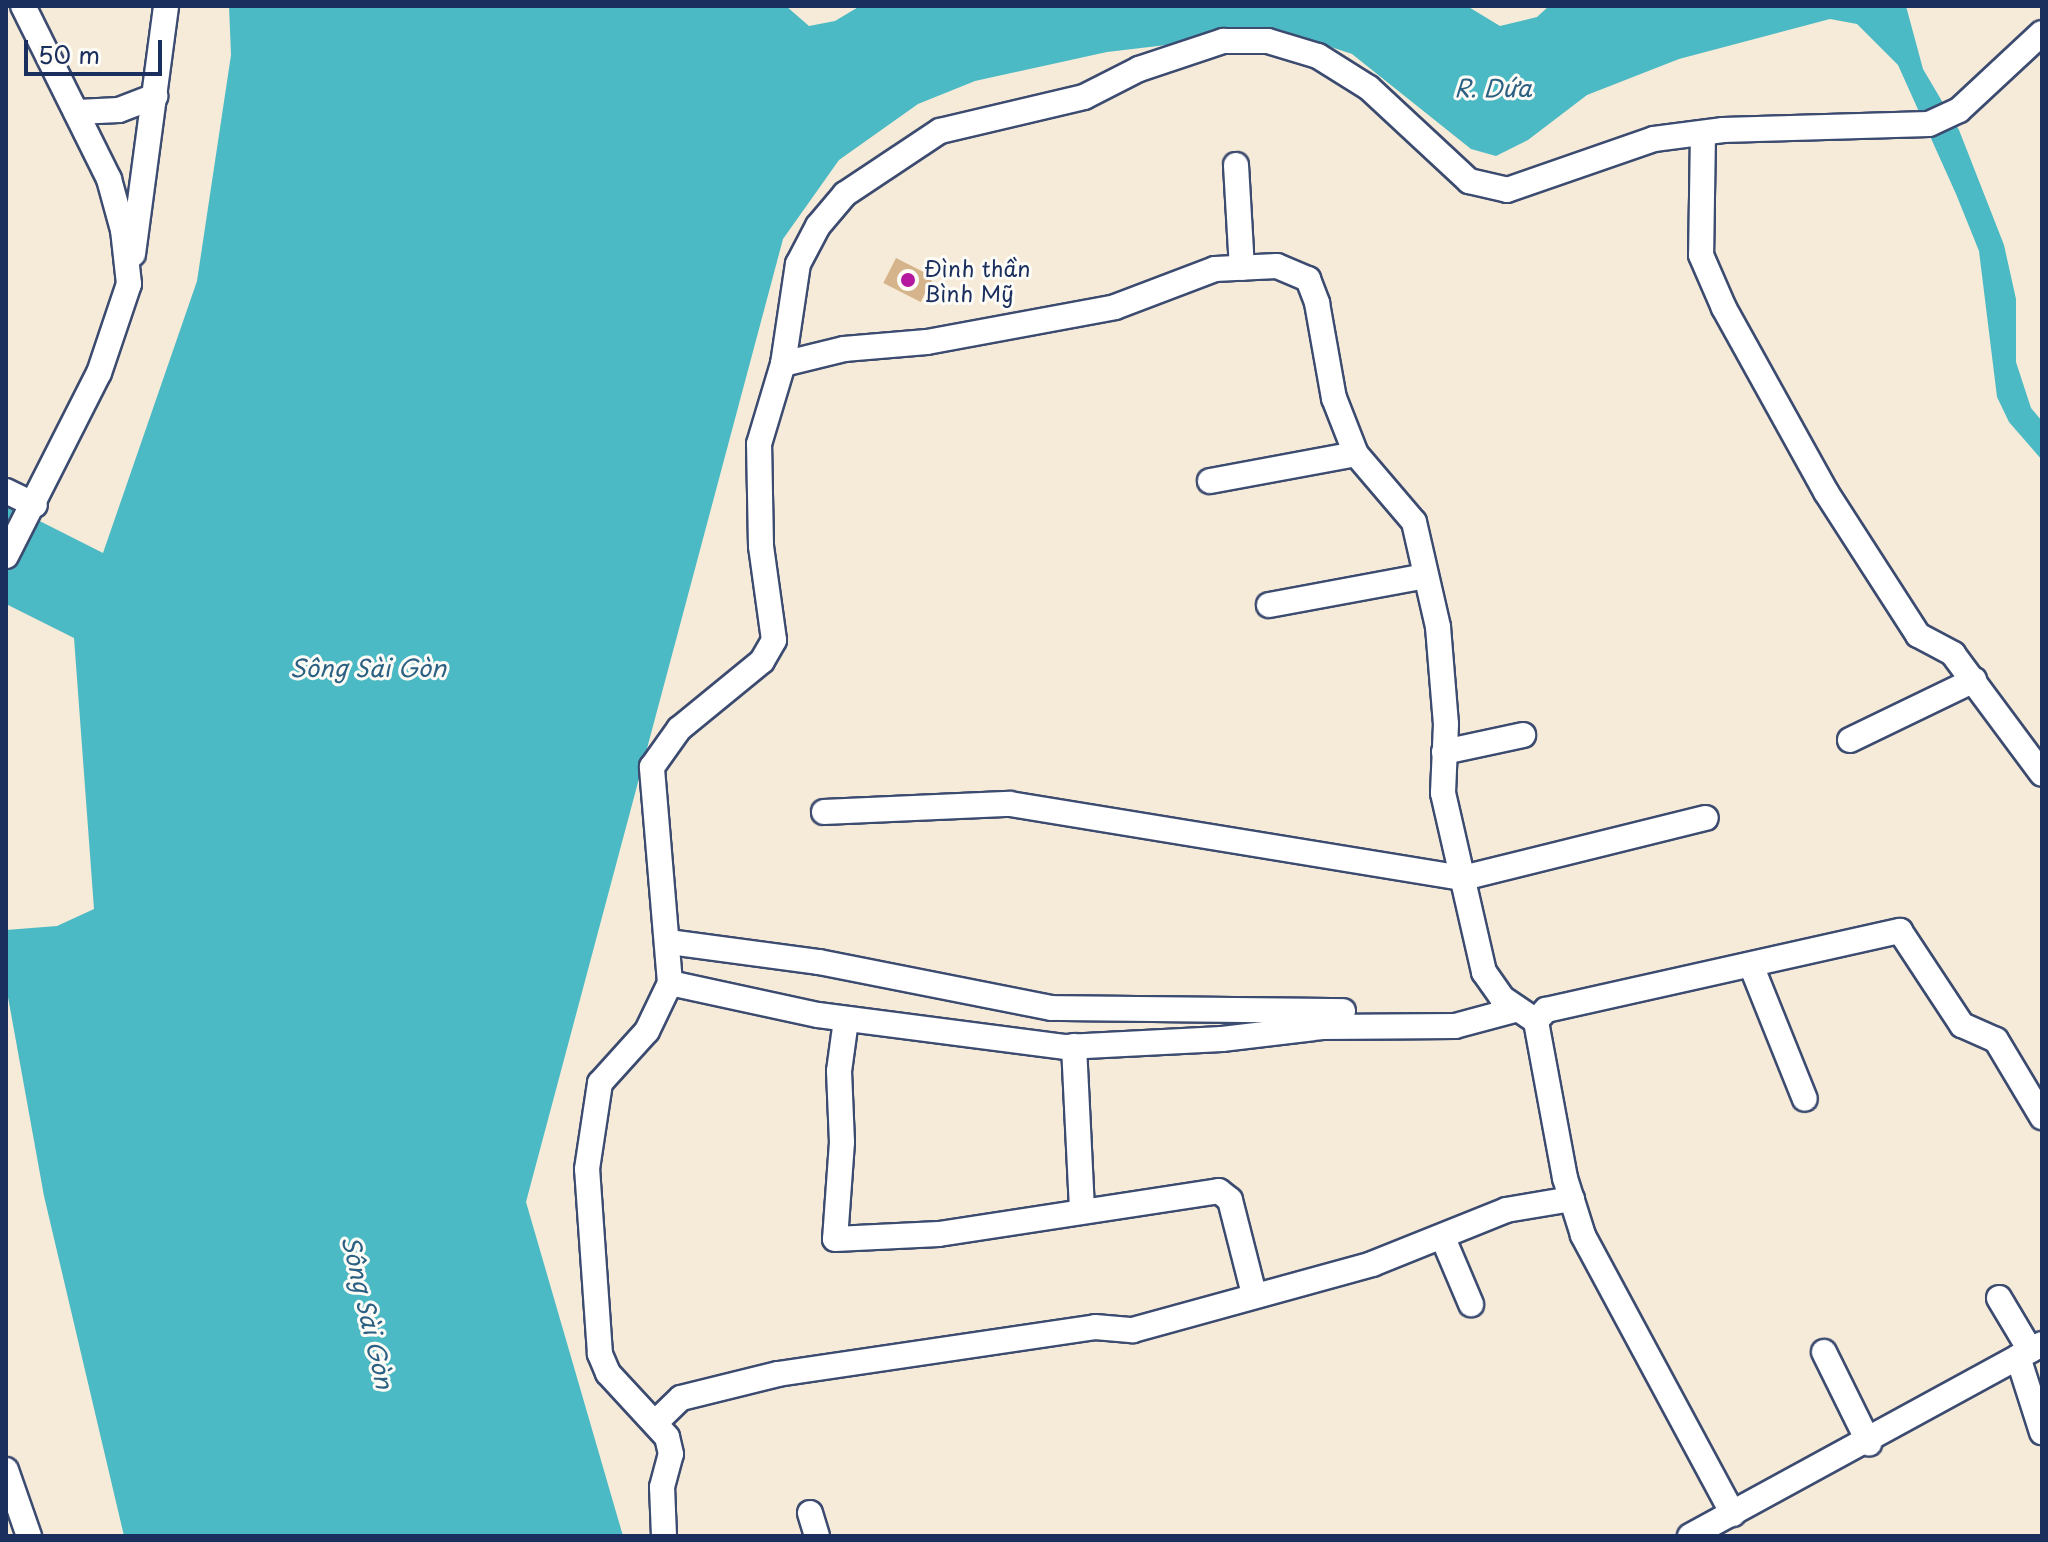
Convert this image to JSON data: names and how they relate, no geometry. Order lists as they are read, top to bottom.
{
  "water": ["R. Dứa", "Sông Sài Gòn"],
  "places": ["Đình thần Bình Mỹ"],
  "scale_bar": "50 m"
}
